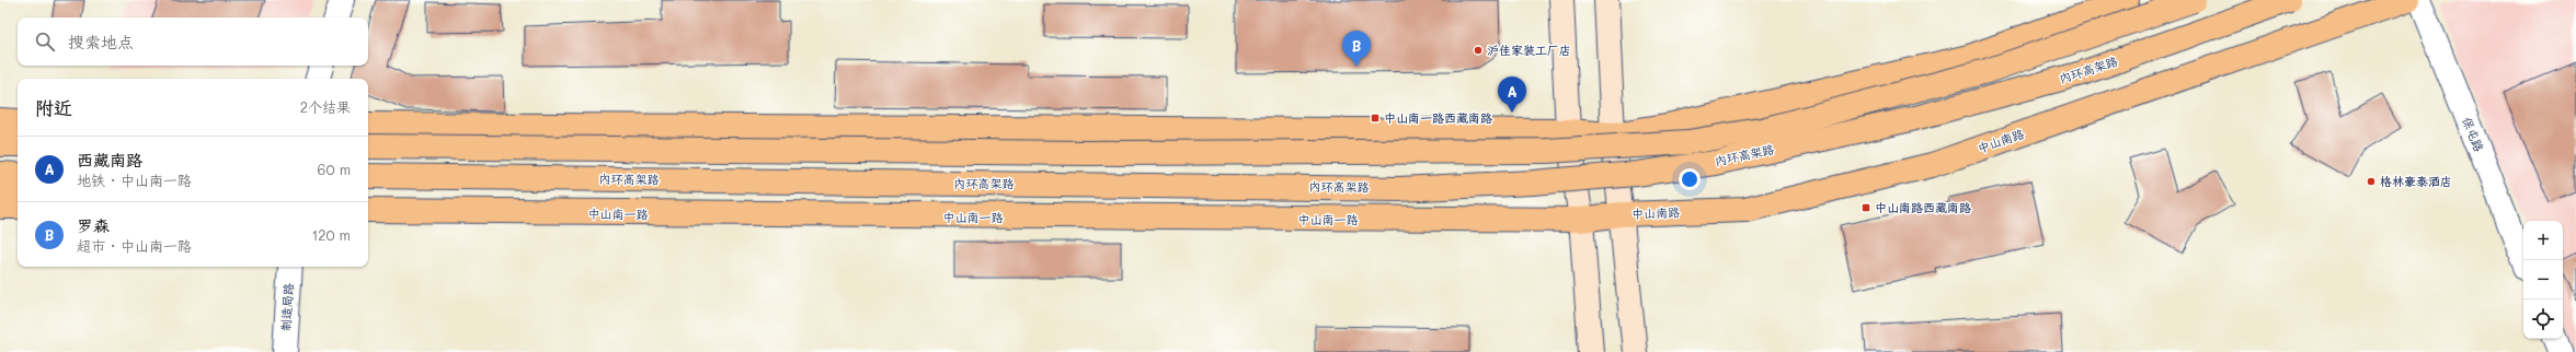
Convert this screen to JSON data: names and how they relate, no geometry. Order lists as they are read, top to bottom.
{
  "streets": {
    "main road": ["内环高架路", "中山南路", "中山南一路"],
    "street": ["保屯路", "制造局路"]
  },
  "crossings": [
    ["中山南路", "中山南一路"]
  ],
  "places": {
    "other": ["沪佳家装工厂店", "格林豪泰酒店"],
    "transit": ["中山南一路西藏南路", "中山南路西藏南路"]
  },
  "page": {
    "search": "搜索地点",
    "pins": ["B", "A"],
    "heading": ["附近", "2个结果"],
    "list": [
      {
        "mark": "A",
        "name": "西藏南路",
        "note": "地铁 · 中山南一路",
        "value": "60 m"
      },
      {
        "mark": "B",
        "name": "罗森",
        "note": "超市 · 中山南一路",
        "value": "120 m"
      }
    ],
    "map_buttons": ["+", "−"]
  }
}
